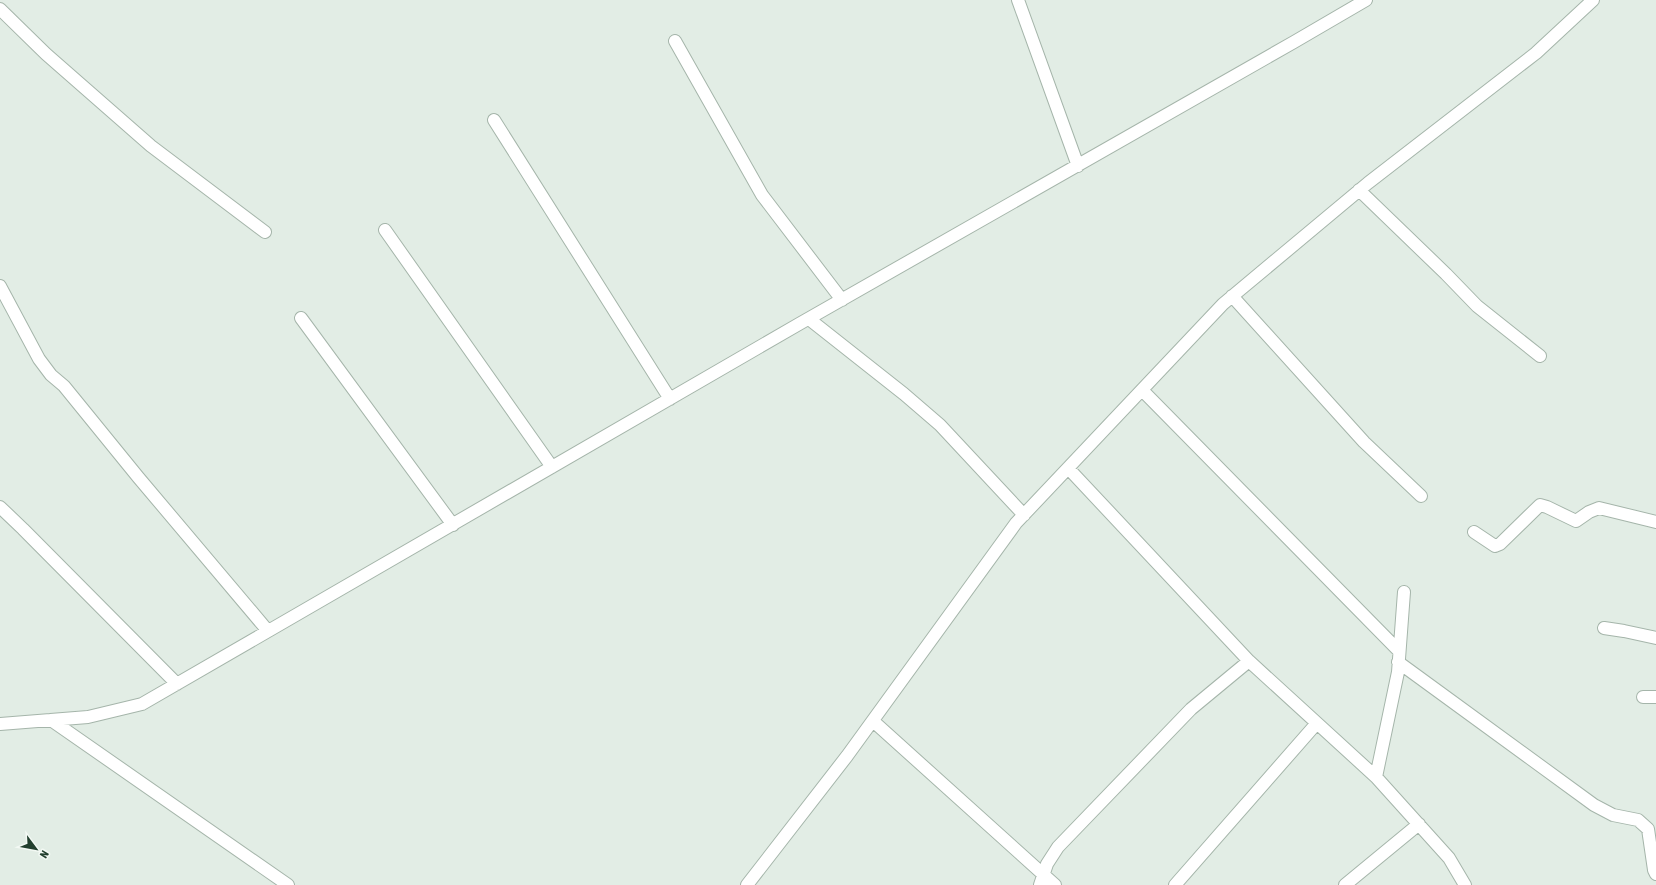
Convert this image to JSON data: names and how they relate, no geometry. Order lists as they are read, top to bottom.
{
  "north": "bottom right"
}
